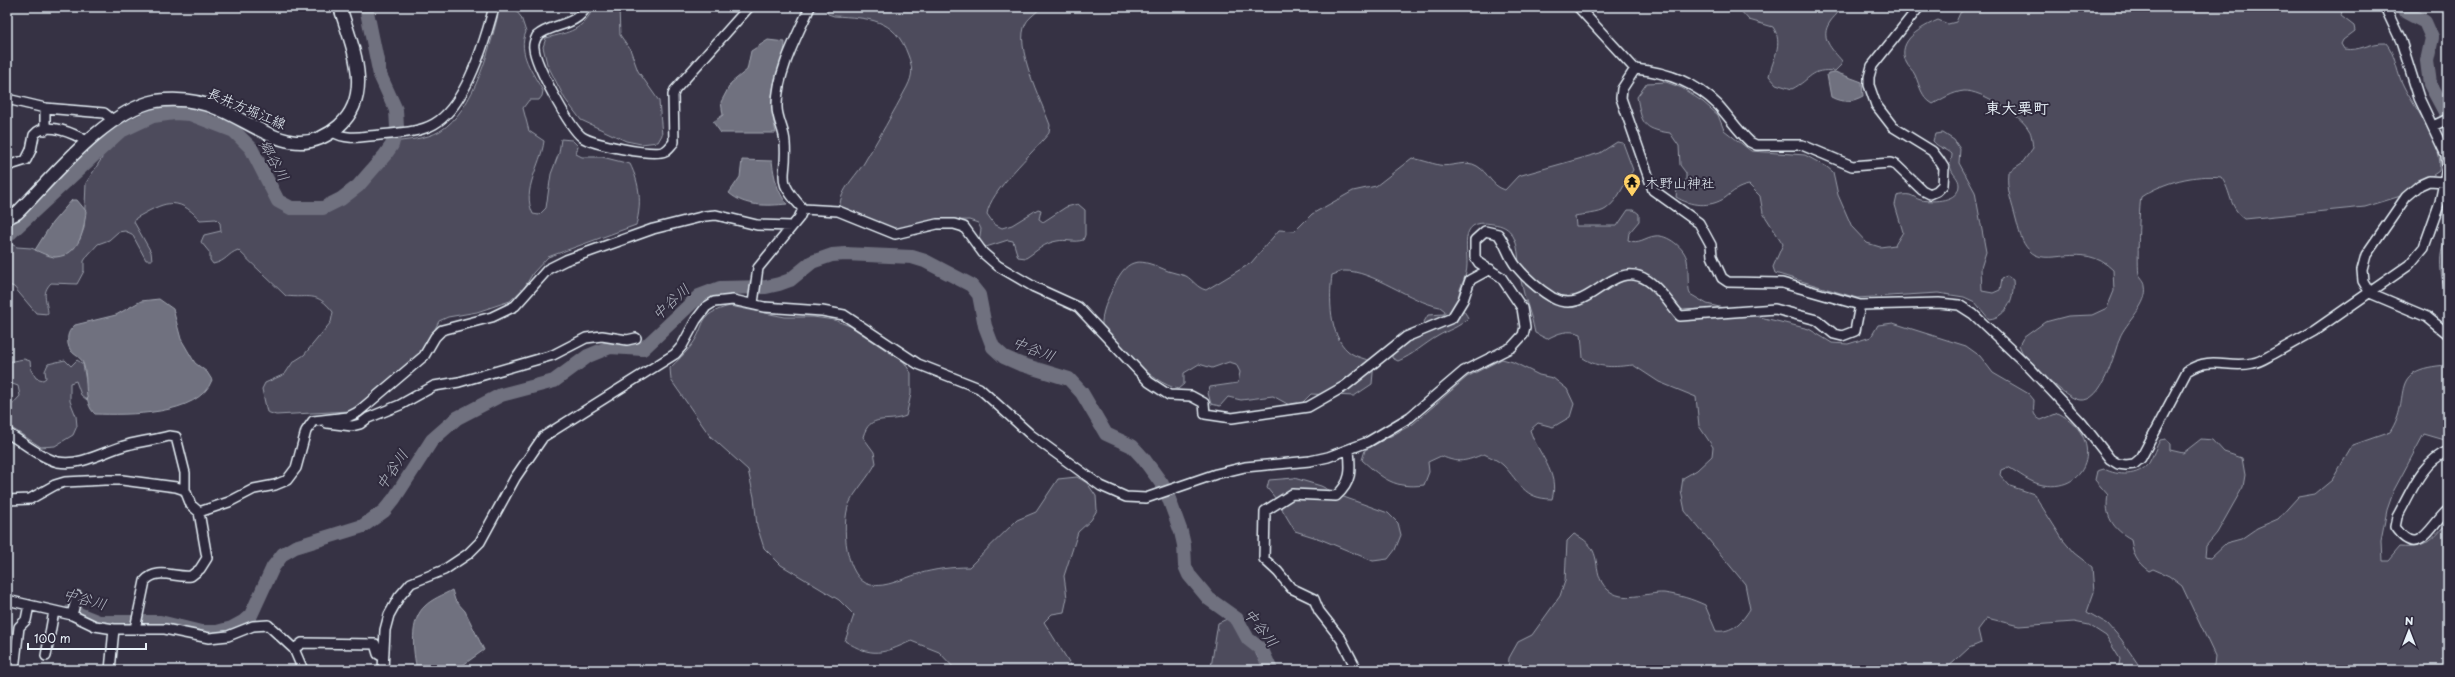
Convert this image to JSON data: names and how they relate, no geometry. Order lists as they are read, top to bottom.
{
  "streets": {
    "main road": ["長井方堀江線"]
  },
  "districts": ["東大栗町"],
  "water": ["郷谷川", "中谷川"],
  "places": {
    "temple": ["木野山神社"]
  },
  "scale_bar": "100 m",
  "north": "top"
}
